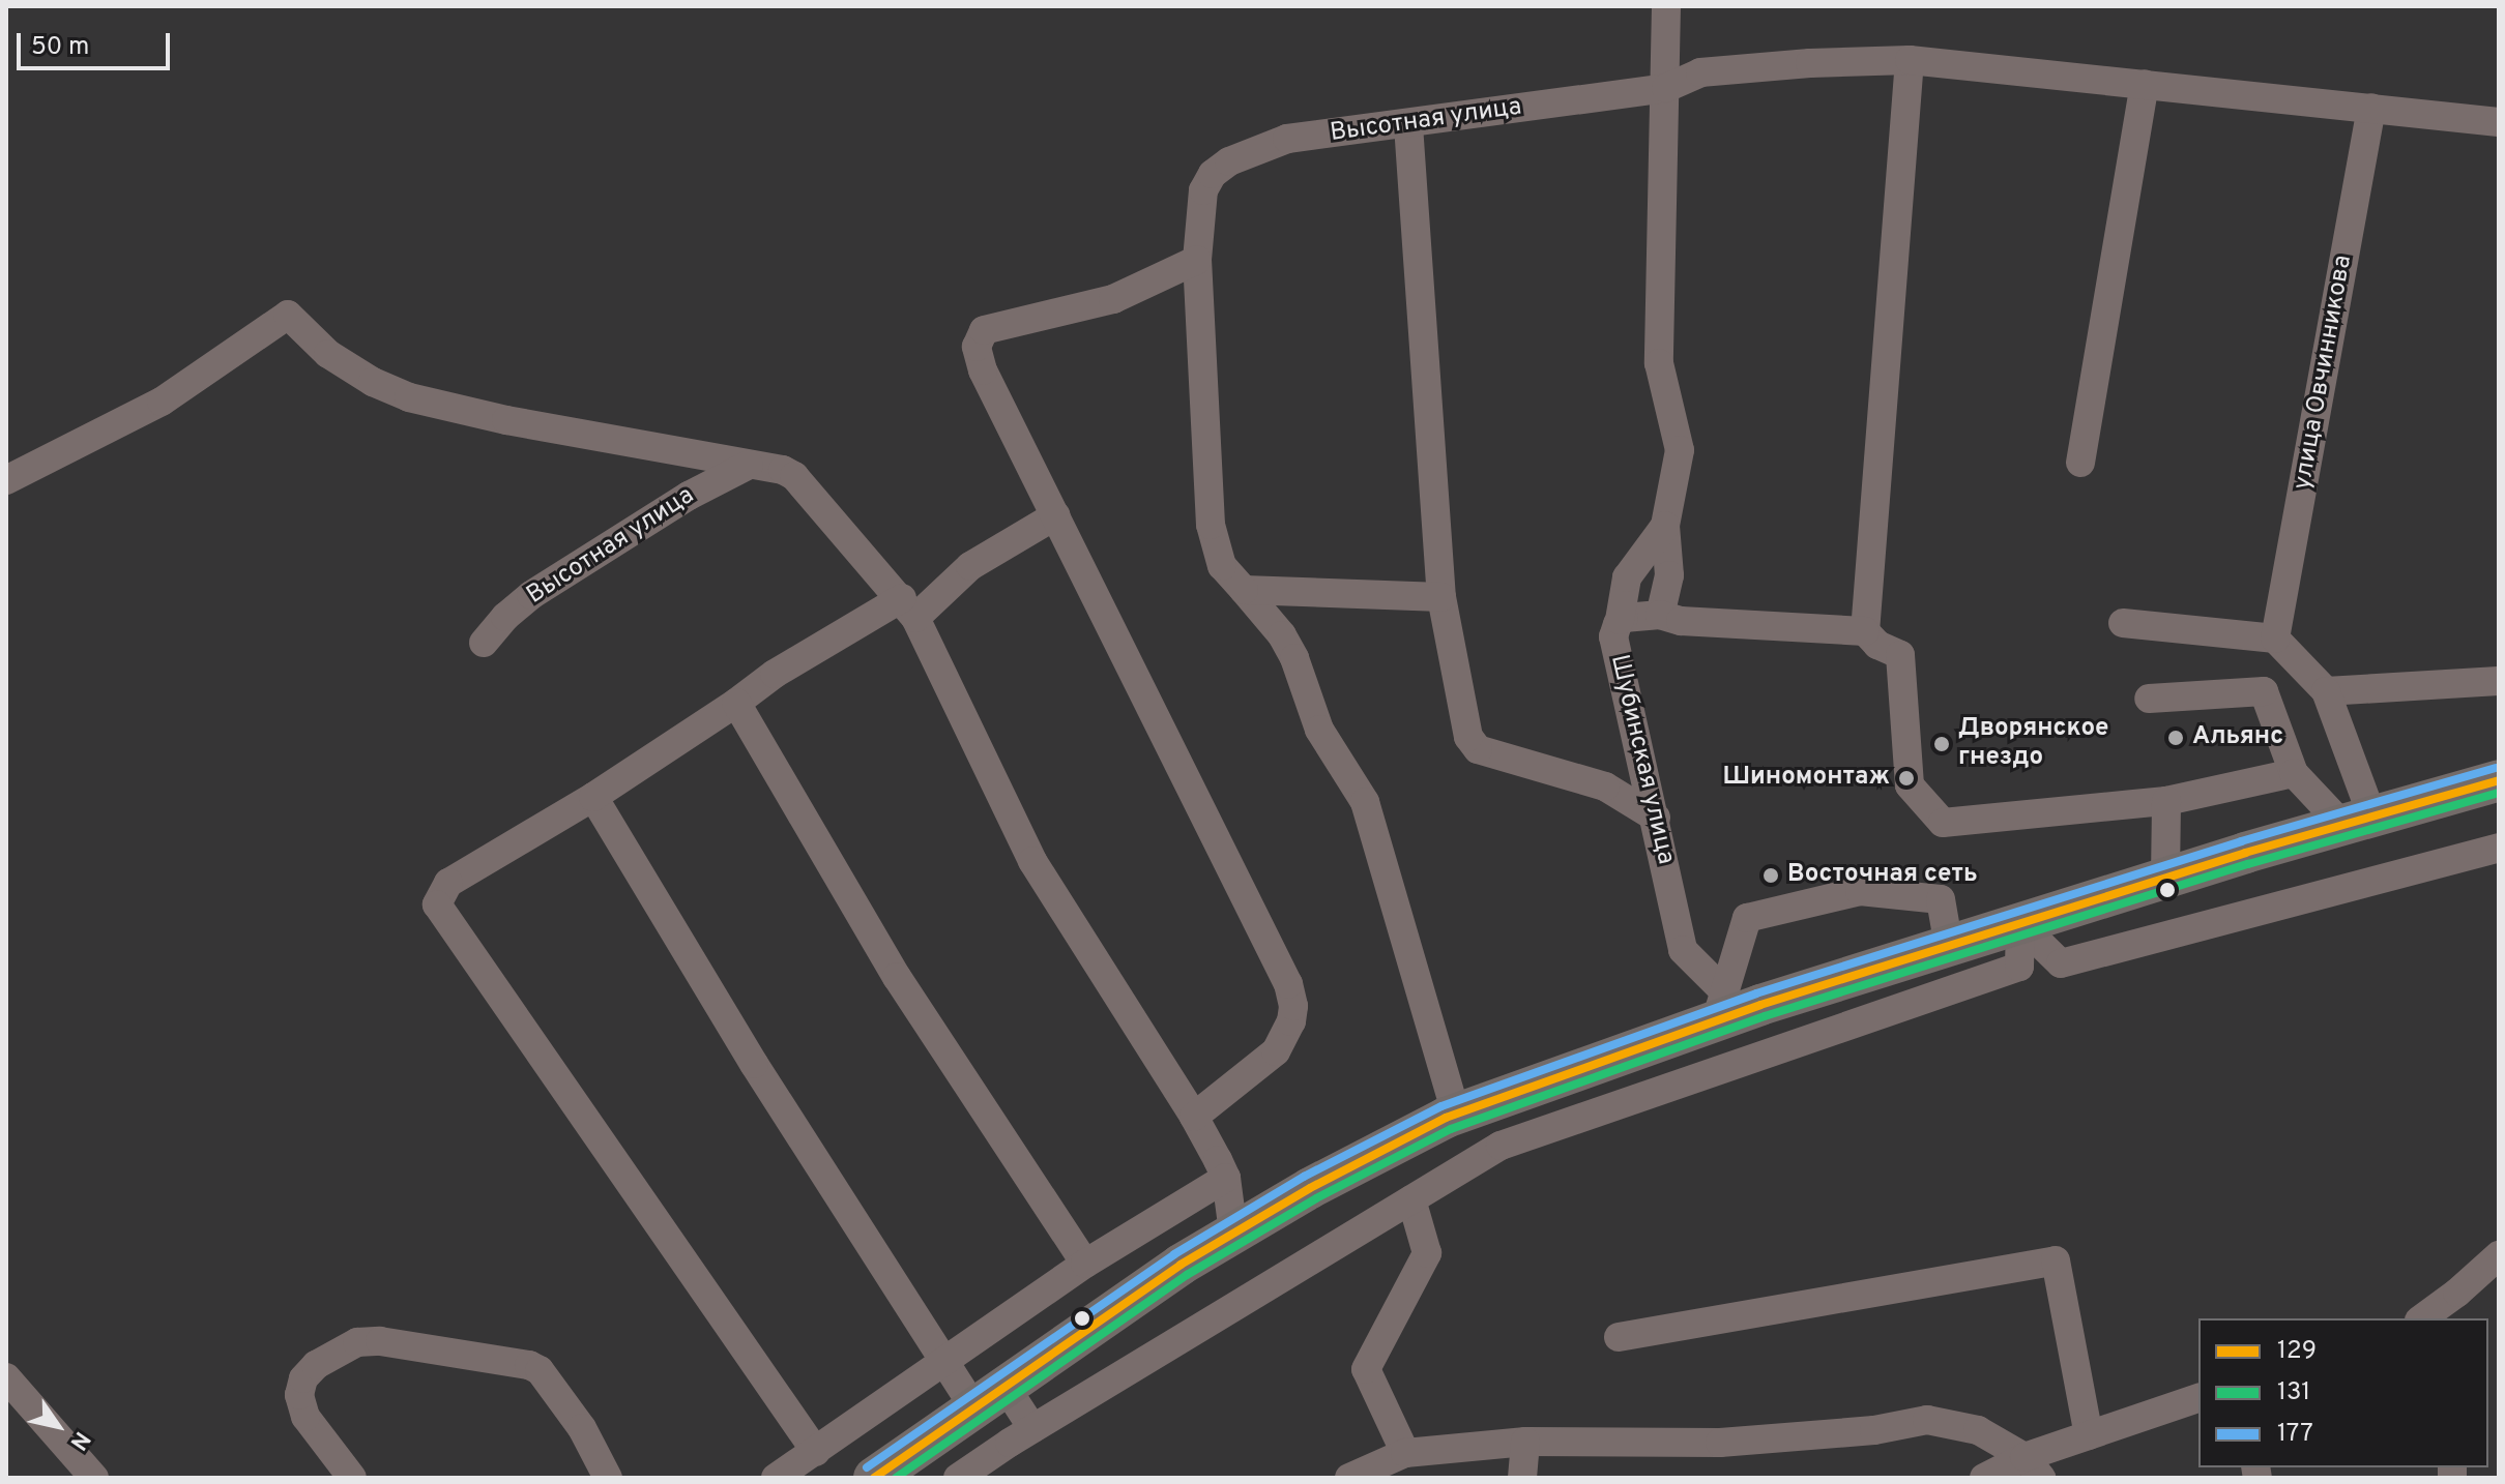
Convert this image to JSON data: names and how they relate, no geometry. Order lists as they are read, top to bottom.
{
  "streets": {
    "street": ["Высотная улица", "улица Овчинникова", "Шубинская улица"]
  },
  "crossings": [
    ["Высотная улица", "улица Овчинникова"]
  ],
  "places": [
    "Альянс",
    "Дворянское гнездо",
    "Шиномонтаж",
    "Восточная сеть"
  ],
  "lines": ["transit line 177", "transit line 129", "transit line 131"],
  "legend": ["129", "131", "177"],
  "scale_bar": "50 m",
  "north": "bottom right"
}
